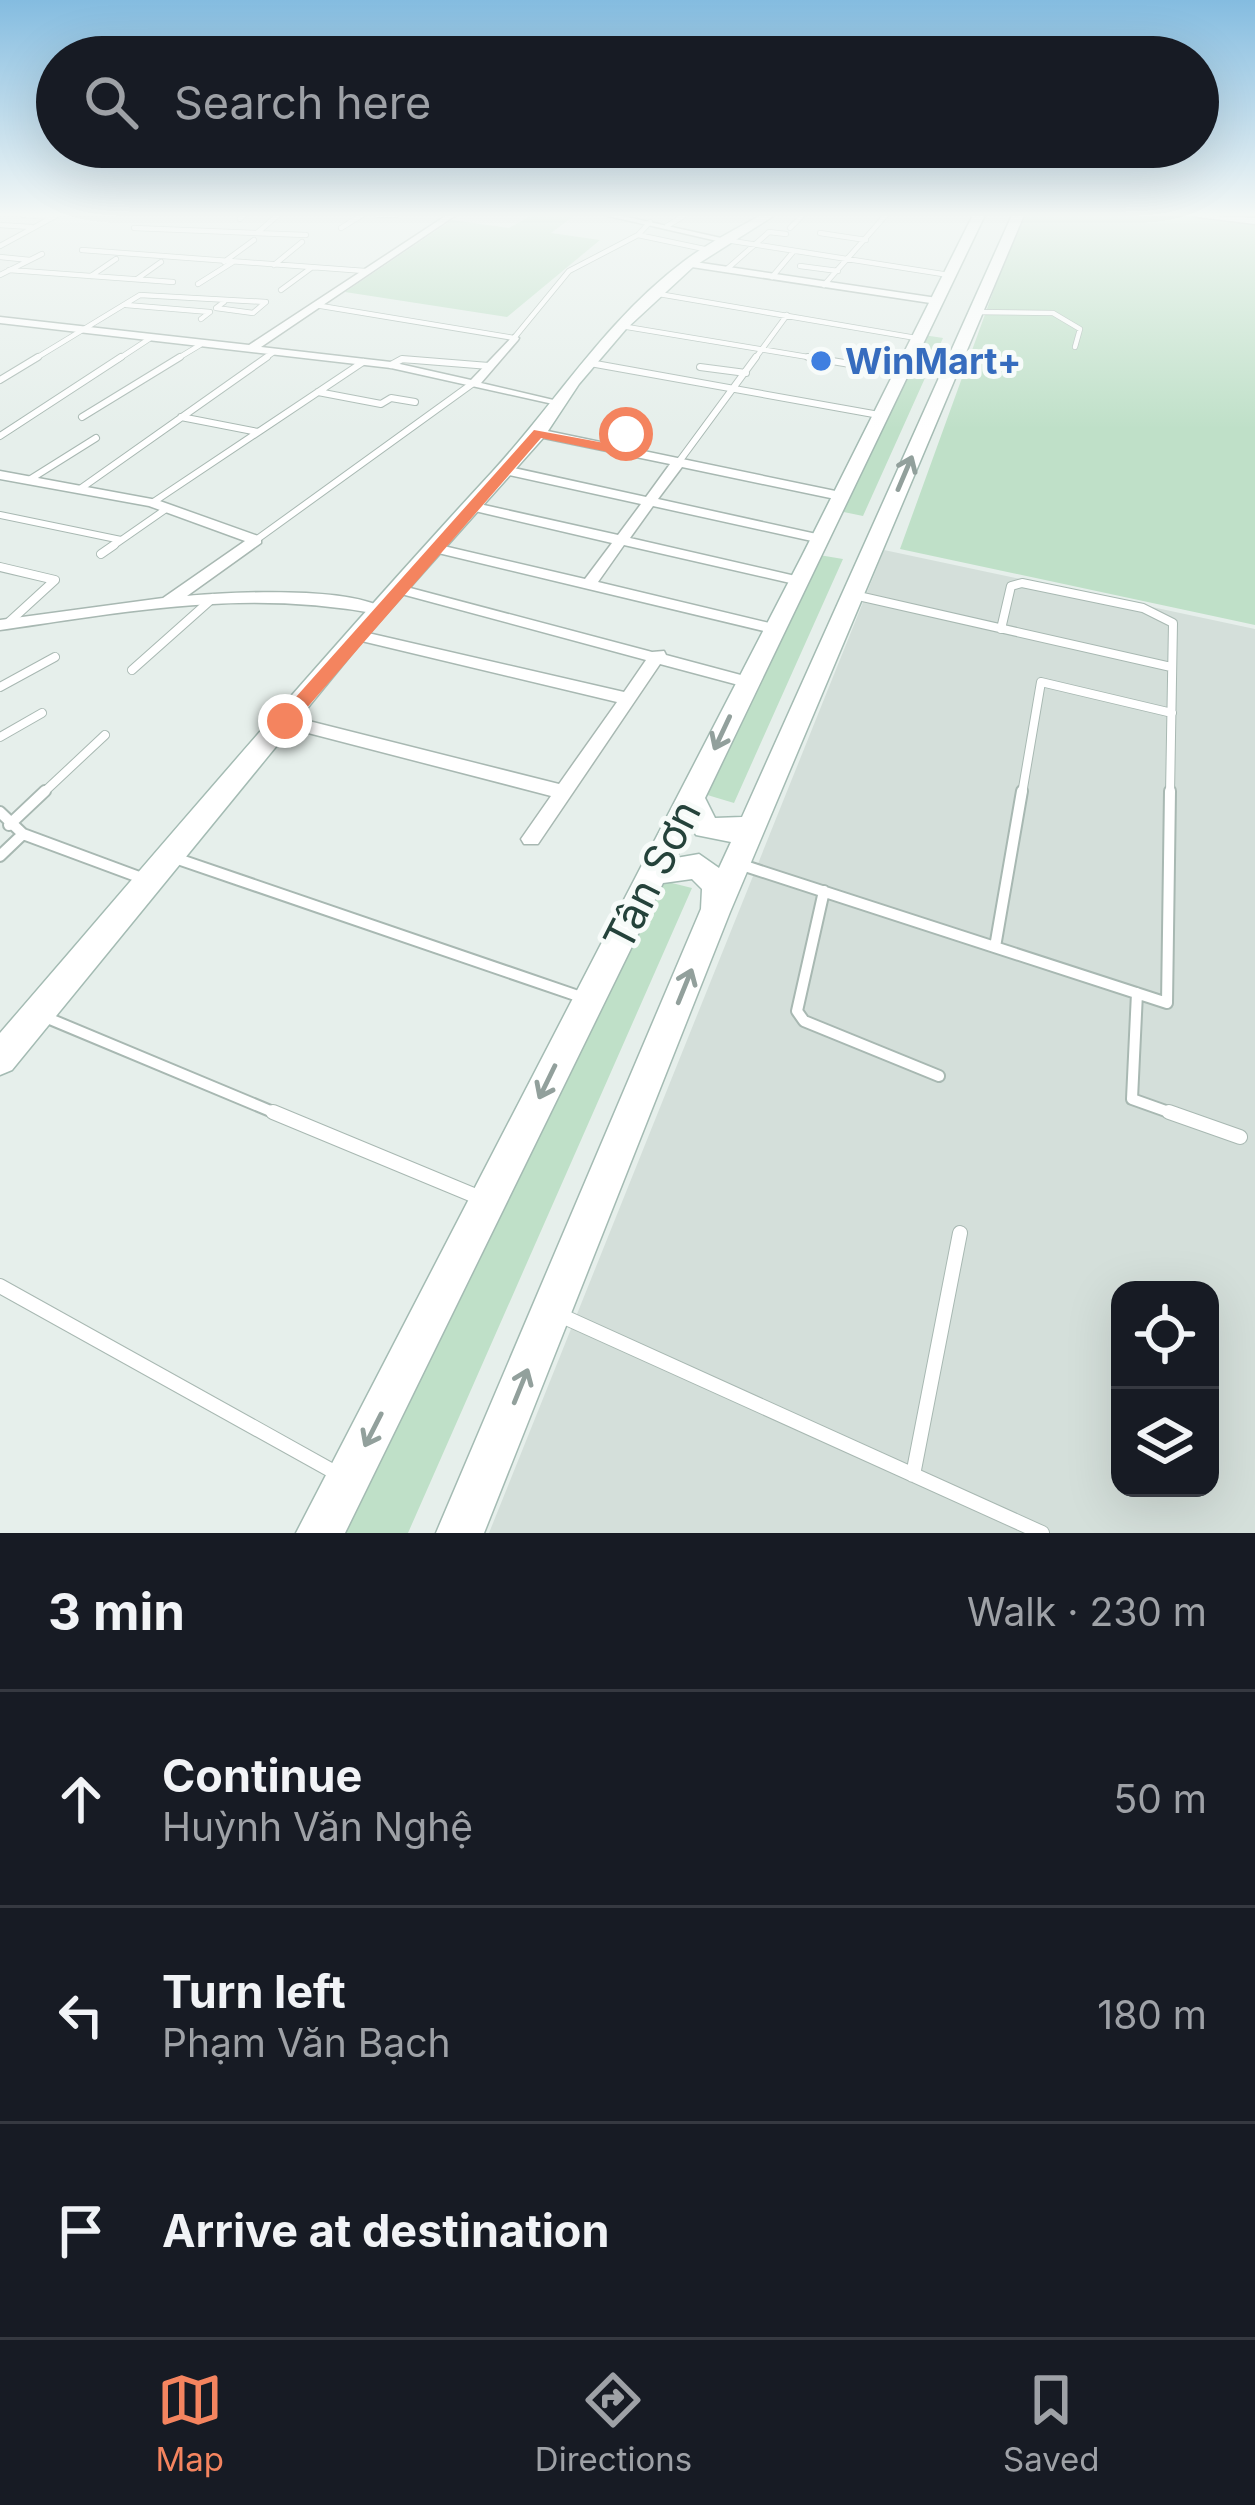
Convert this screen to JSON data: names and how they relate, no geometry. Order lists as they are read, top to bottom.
{
  "streets": {
    "street": ["Tân Sơn"]
  },
  "places": ["WinMart+"],
  "page": {
    "search": "Search here",
    "heading": ["3 min", "Walk · 230 m"],
    "list": [
      ["Continue", "Huỳnh Văn Nghệ", "50 m"],
      ["Turn left", "Phạm Văn Bạch", "180 m"],
      "Arrive at destination"
    ],
    "nav": ["Map", "Directions", "Saved"]
  }
}
